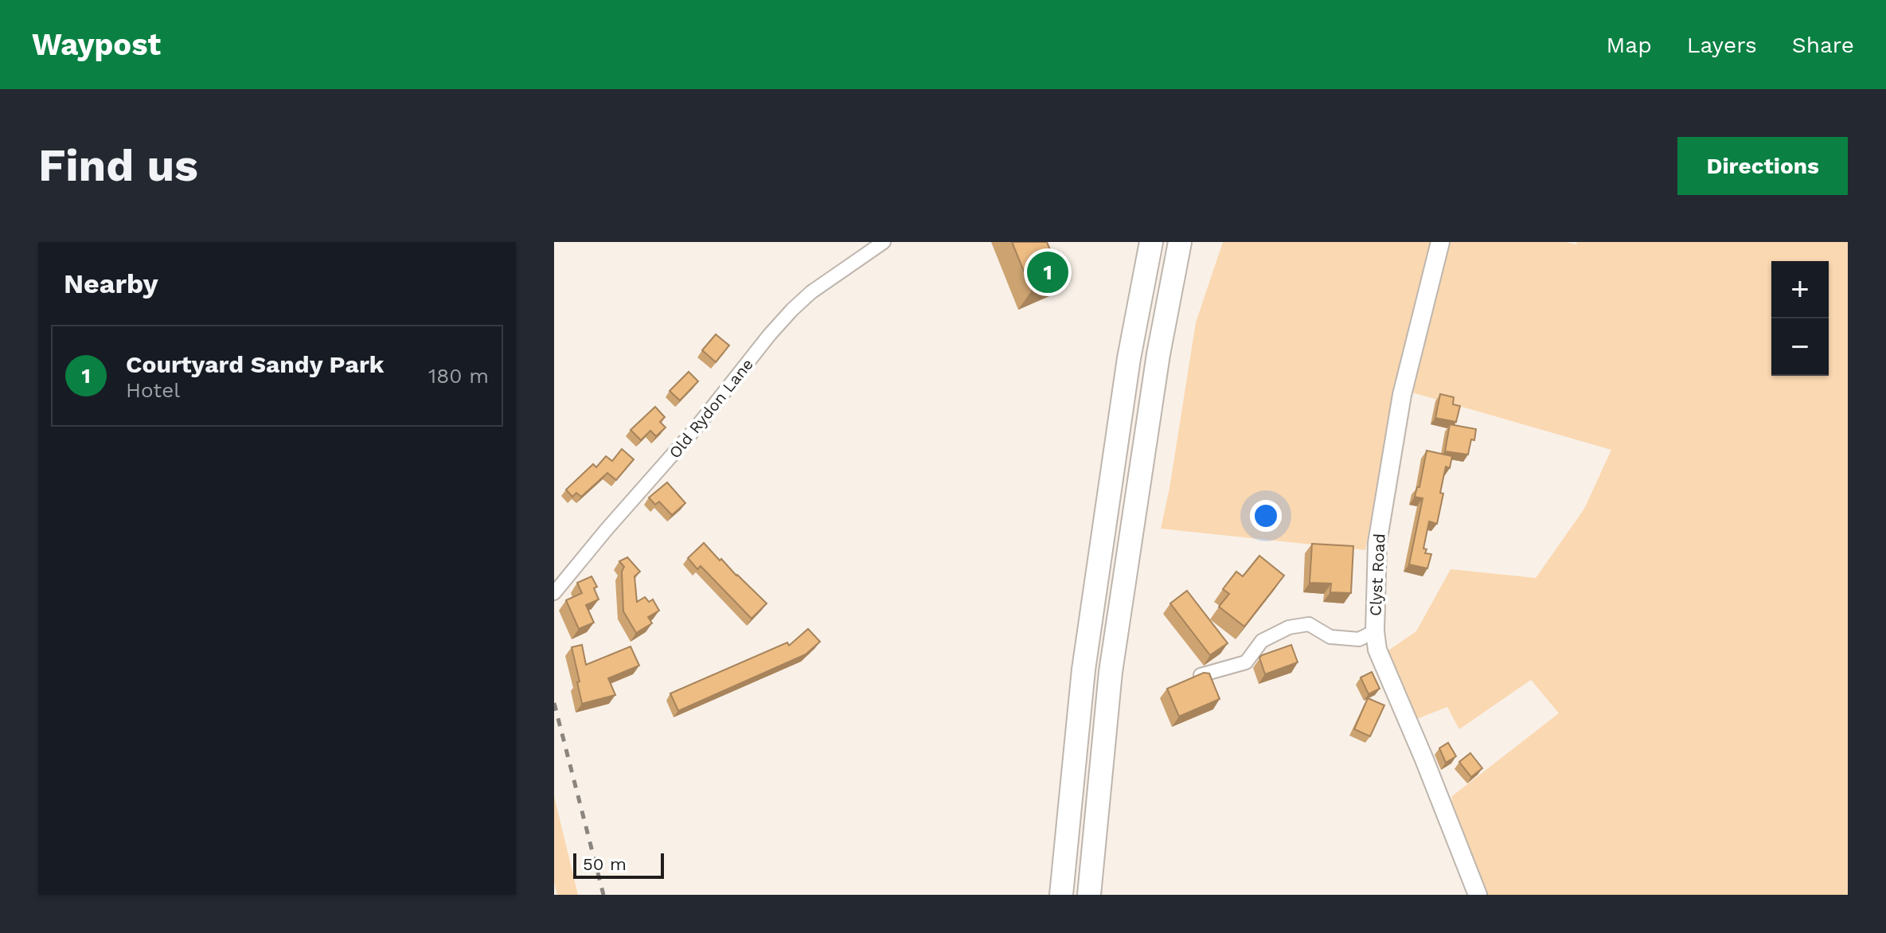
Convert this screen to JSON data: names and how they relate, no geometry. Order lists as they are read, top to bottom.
{
  "streets": {
    "street": ["Old Rydon Lane", "Clyst Road"]
  },
  "scale_bar": "50 m",
  "page": {
    "header": "Waypost",
    "nav": ["Map", "Layers", "Share"],
    "buttons": "Directions",
    "title": "Find us",
    "heading": "Nearby",
    "pins": "1",
    "map_buttons": ["+", "−"],
    "list": [
      {
        "mark": "1",
        "name": "Courtyard Sandy Park",
        "note": "Hotel",
        "value": "180 m"
      }
    ],
    "scale": "50 m"
  }
}
